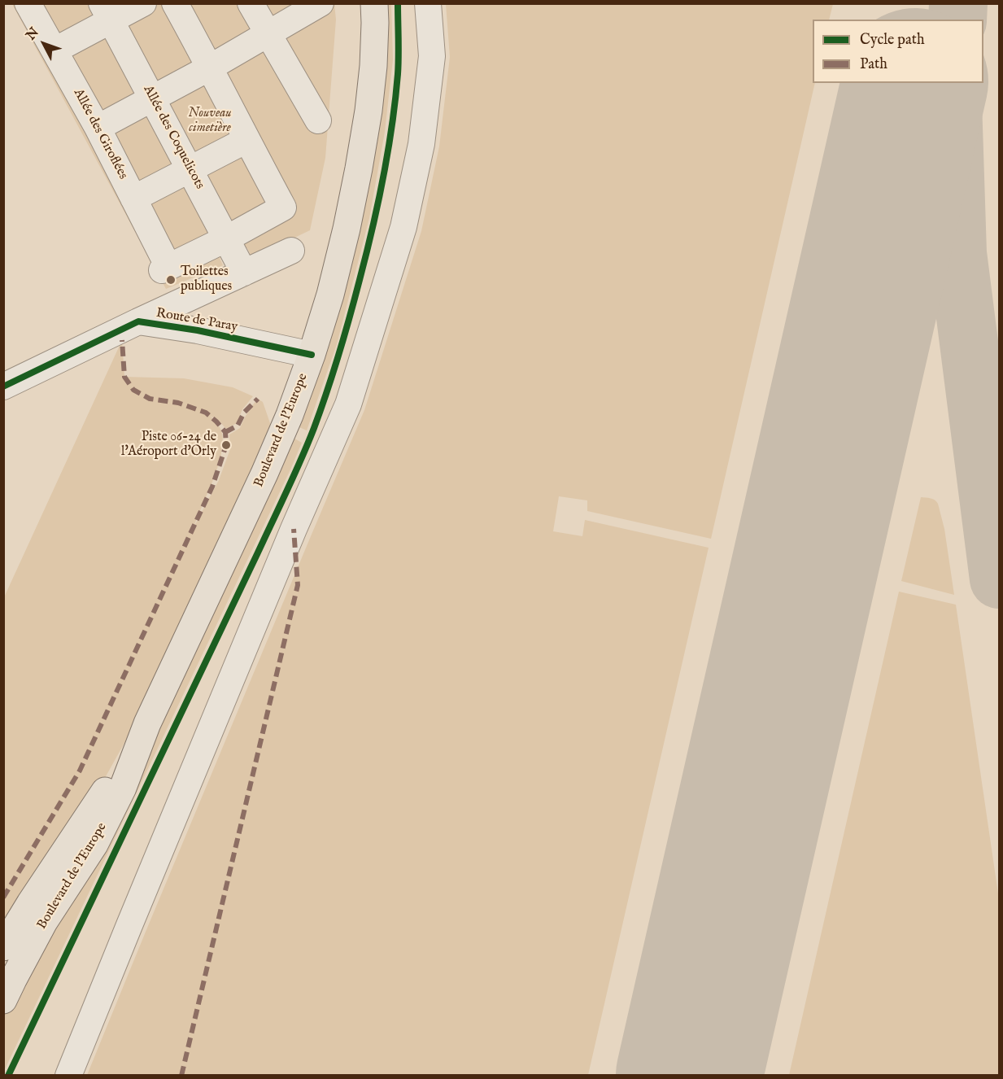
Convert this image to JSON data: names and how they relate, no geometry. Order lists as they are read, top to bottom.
{
  "streets": {
    "main road": ["Boulevard de l'Europe"],
    "street": ["Allée des Giroflées", "Allée des Coquelicots", "Route de Paray"]
  },
  "crossings": [
    ["Allée des Giroflées", "Allée des Coquelicots"],
    ["Allée des Coquelicots", "Route de Paray"],
    ["Route de Paray", "Boulevard de l'Europe"]
  ],
  "parks": ["Nouveau cimetière"],
  "places": ["Toilettes publiques", "Piste 06-24 de l'Aéroport d'Orly"],
  "legend": ["Cycle path", "Path"],
  "north": "top left"
}
